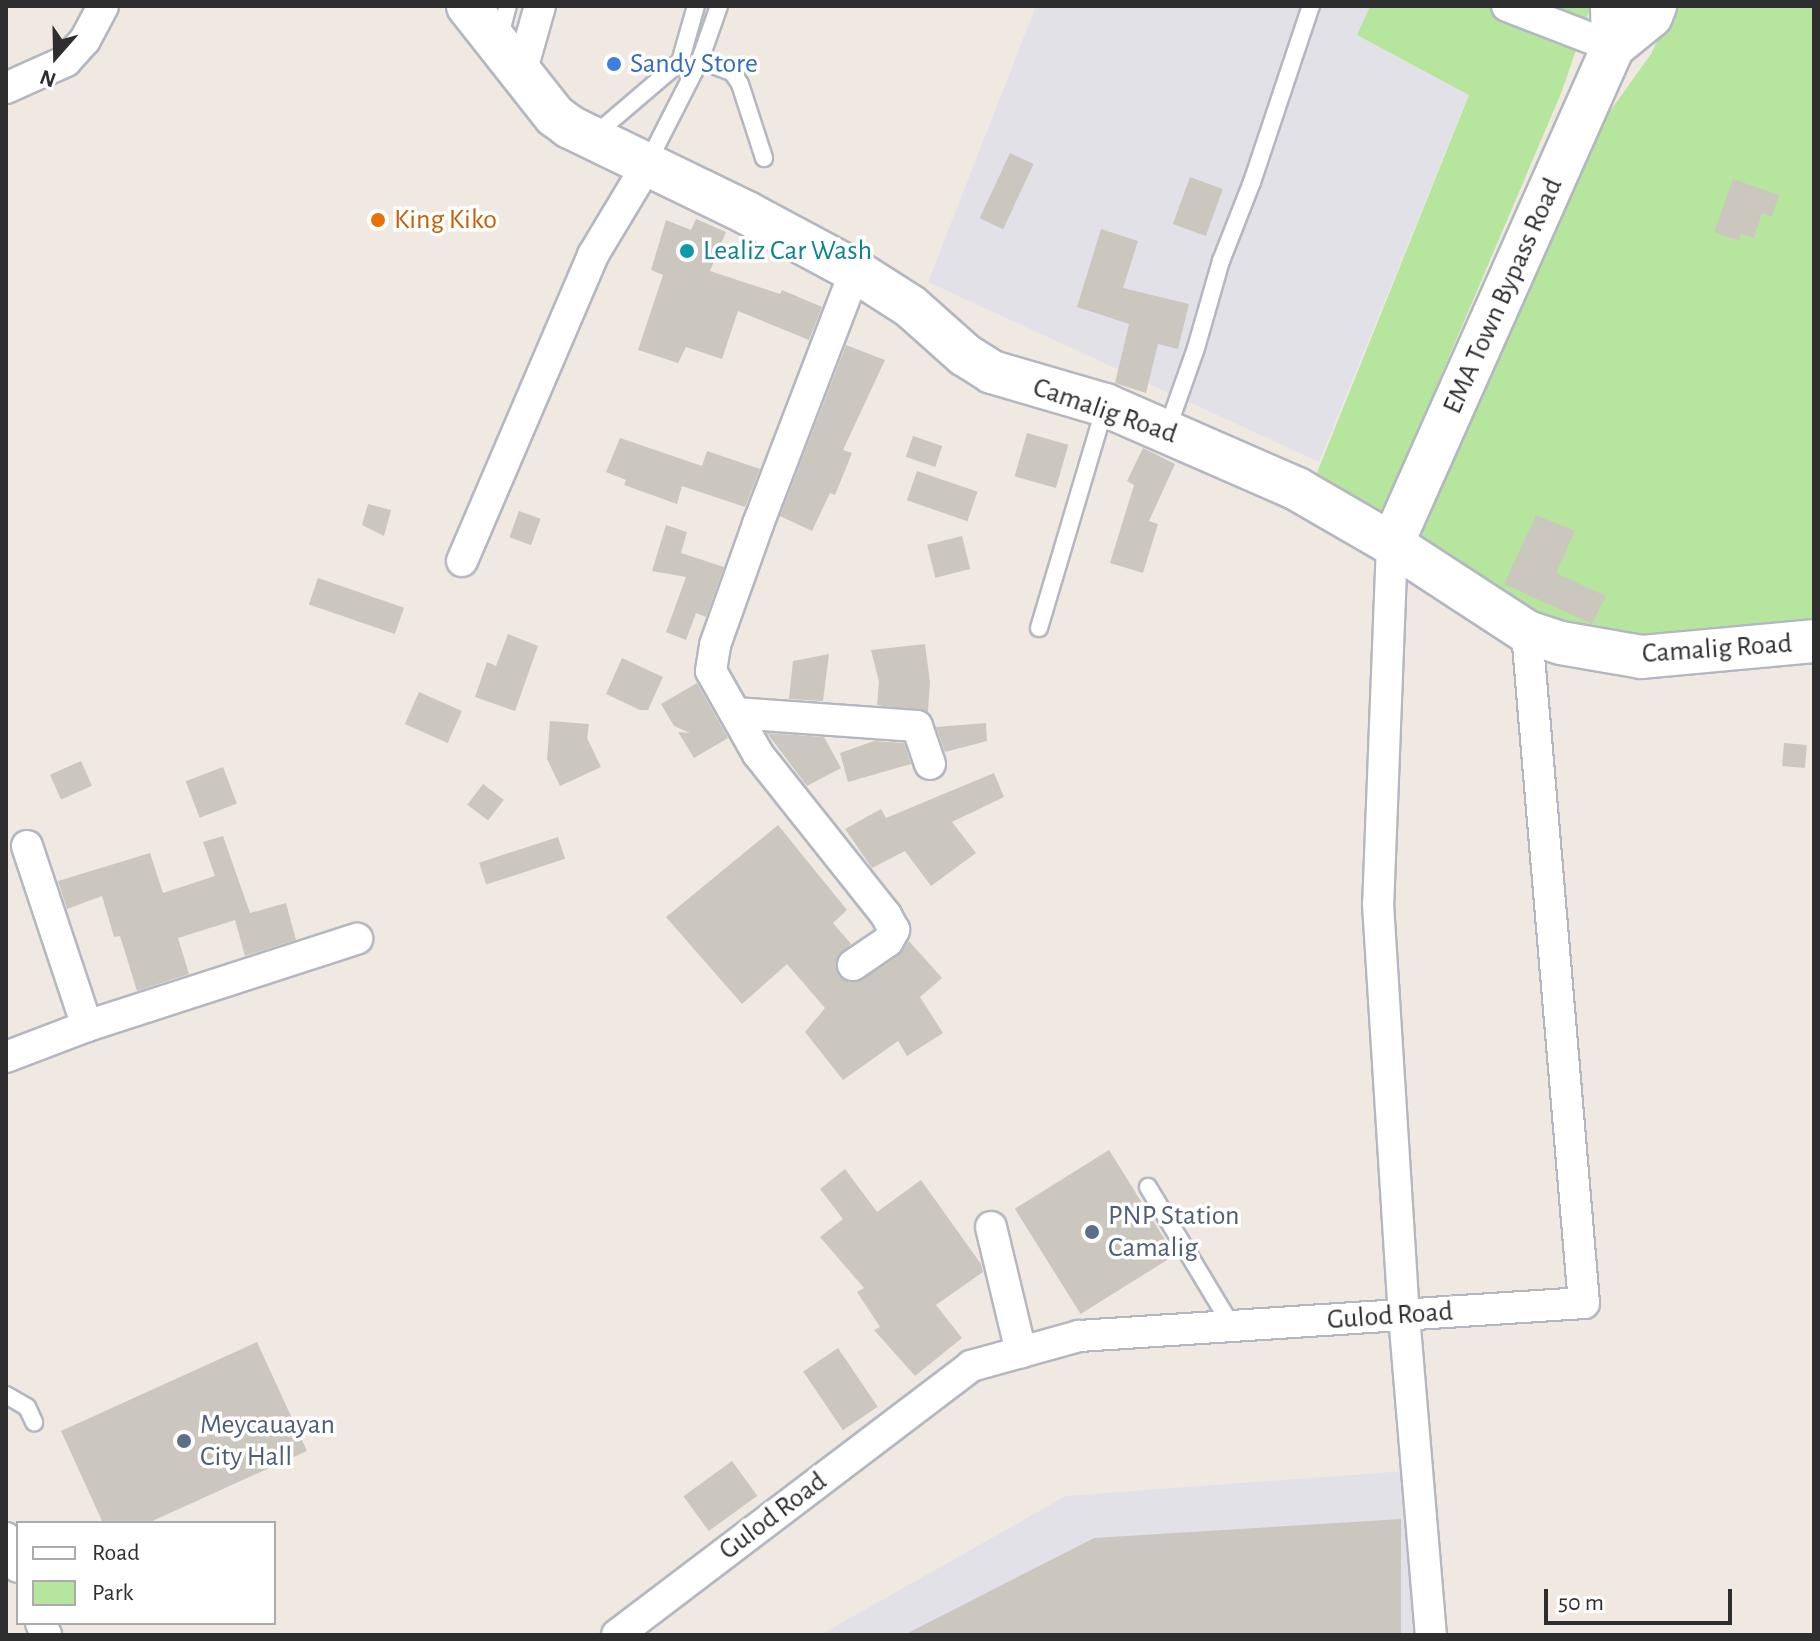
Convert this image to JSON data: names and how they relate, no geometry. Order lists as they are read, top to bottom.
{
  "streets": {
    "main road": ["EMA Town Bypass Road", "Camalig Road"],
    "street": ["Gulod Road"]
  },
  "crossings": [
    ["EMA Town Bypass Road", "Camalig Road"],
    ["Camalig Road", "Gulod Road"]
  ],
  "places": [
    "Sandy Store",
    "King Kiko",
    "Lealiz Car Wash",
    "PNP Station Camalig",
    "Meycauayan City Hall"
  ],
  "legend": ["Road", "Park"],
  "scale_bar": "50 m",
  "north": "bottom"
}
